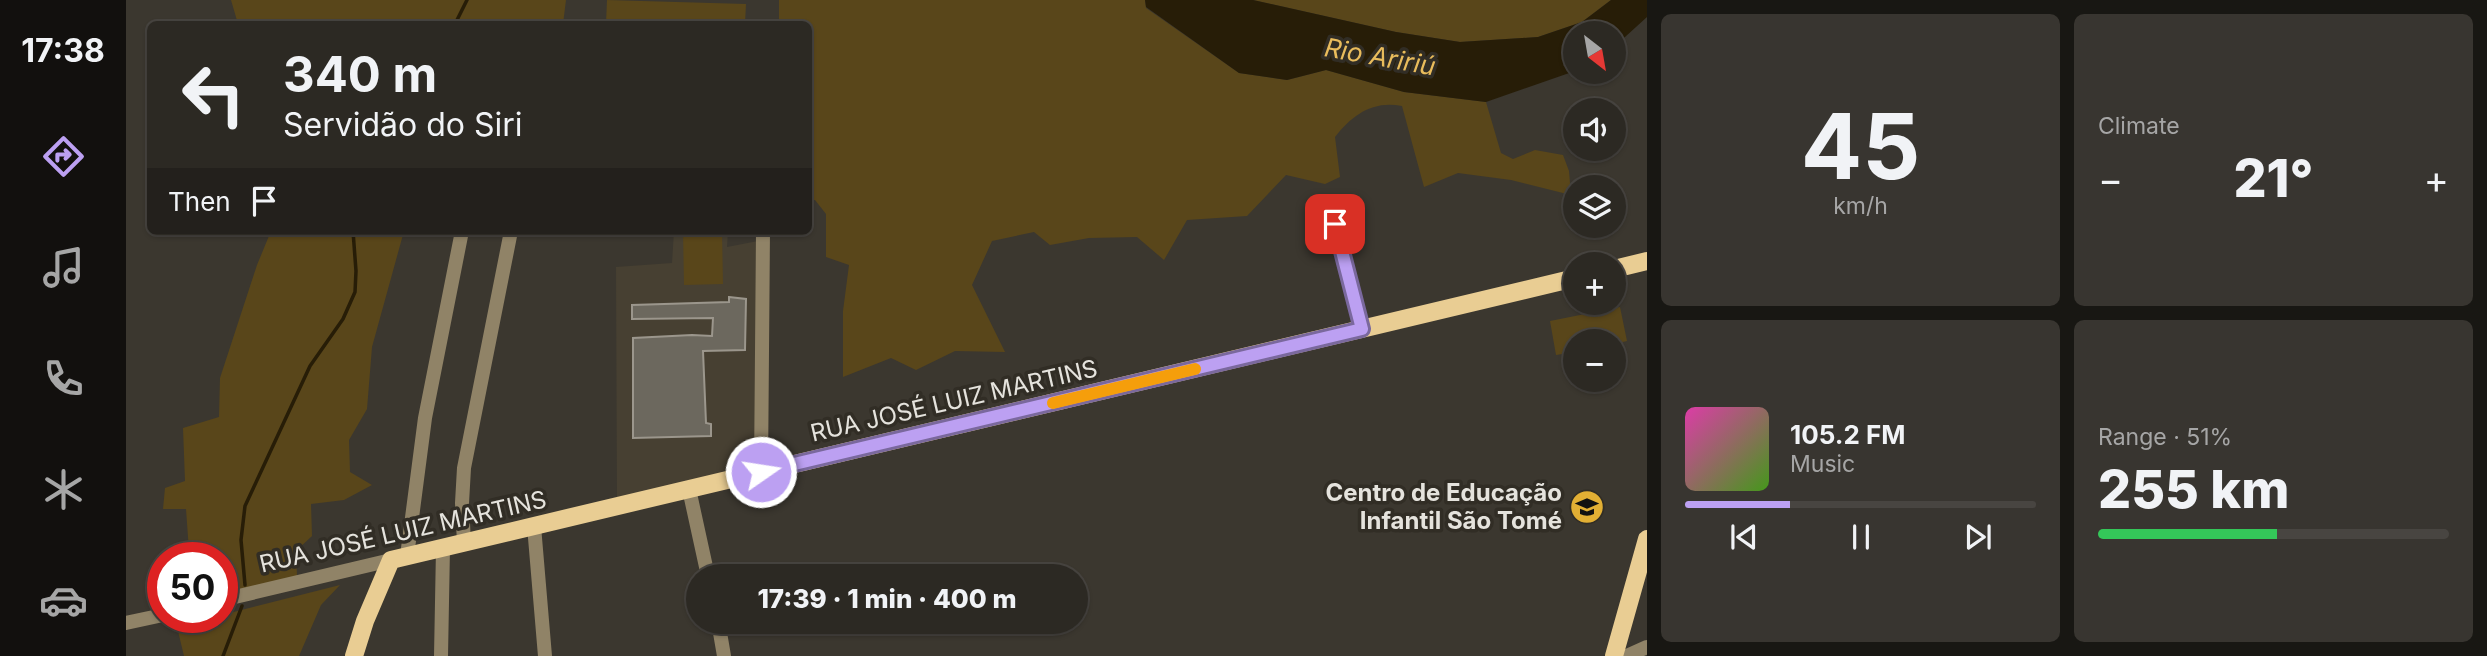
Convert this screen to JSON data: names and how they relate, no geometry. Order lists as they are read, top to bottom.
{
  "streets": {
    "main road": ["RUA JOSÉ LUIZ MARTINS"]
  },
  "water": ["Rio Aririú"],
  "places": {
    "school or university": ["Centro de Educação Infantil São Tomé"]
  },
  "north": "bottom right",
  "page": {
    "tabs": "17:38",
    "tile": [
      ["45", "km/h"],
      "Climate",
      ["Range · 51%", "255 km"]
    ],
    "map_buttons": ["+", "−"],
    "turn": ["340 m", "Servidão do Siri"],
    "heat": ["−", "21°", "+"],
    "then": "Then",
    "song": ["105.2 FM", "Music"],
    "limit": "50",
    "trip": "17:39 · 1 min · 400 m"
  }
}
